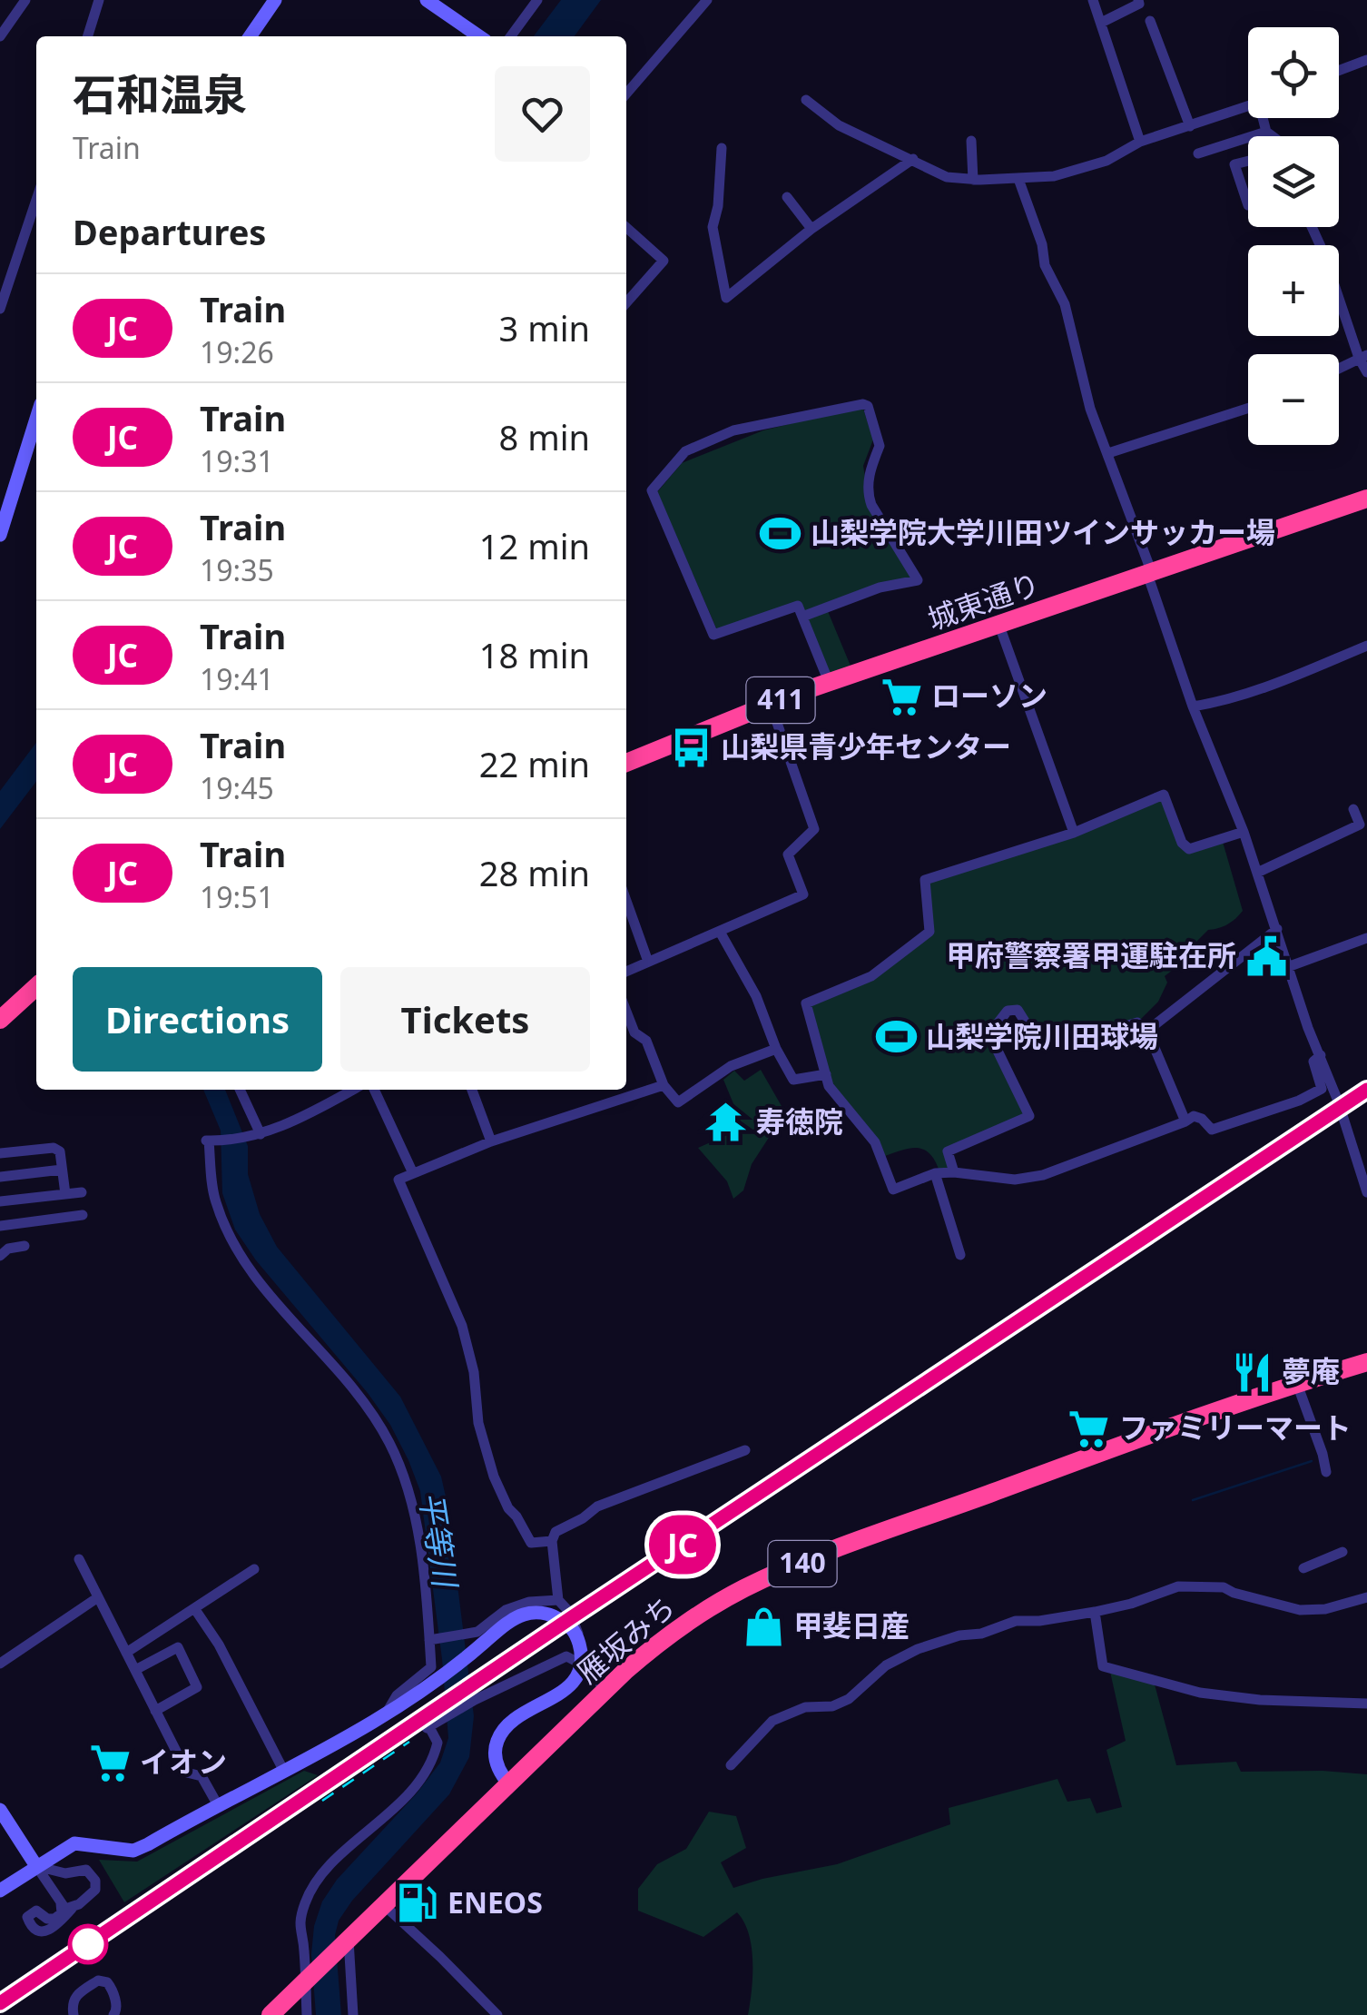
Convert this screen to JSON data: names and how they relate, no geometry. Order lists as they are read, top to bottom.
{
  "streets": {
    "highway": [
      "城東通り",
      "411",
      "140",
      "雁坂みち"
    ]
  },
  "water": ["平等川"],
  "places": {
    "sports": ["山梨学院大学川田ツインサッカー場", "山梨学院川田球場"],
    "supermarket": ["ローソン", "ファミリーマート", "イオン"],
    "bus stop": ["山梨県青少年センター"],
    "public building": ["甲府警察署甲運駐在所"],
    "temple": ["寿徳院"],
    "restaurant": ["夢庵"],
    "shop": ["甲斐日産"],
    "fuel station": ["ENEOS"]
  },
  "page": {
    "on_map": "JC",
    "map_buttons": ["+", "−"],
    "heading": [
      ["石和温泉", "Train"],
      "Departures"
    ],
    "list": [
      {
        "mark": "JC",
        "name": "Train",
        "note": "19:26",
        "value": "3 min"
      },
      {
        "mark": "JC",
        "name": "Train",
        "note": "19:31",
        "value": "8 min"
      },
      {
        "mark": "JC",
        "name": "Train",
        "note": "19:35",
        "value": "12 min"
      },
      {
        "mark": "JC",
        "name": "Train",
        "note": "19:41",
        "value": "18 min"
      },
      {
        "mark": "JC",
        "name": "Train",
        "note": "19:45",
        "value": "22 min"
      },
      {
        "mark": "JC",
        "name": "Train",
        "note": "19:51",
        "value": "28 min"
      }
    ],
    "buttons": ["Directions", "Tickets"]
  }
}
